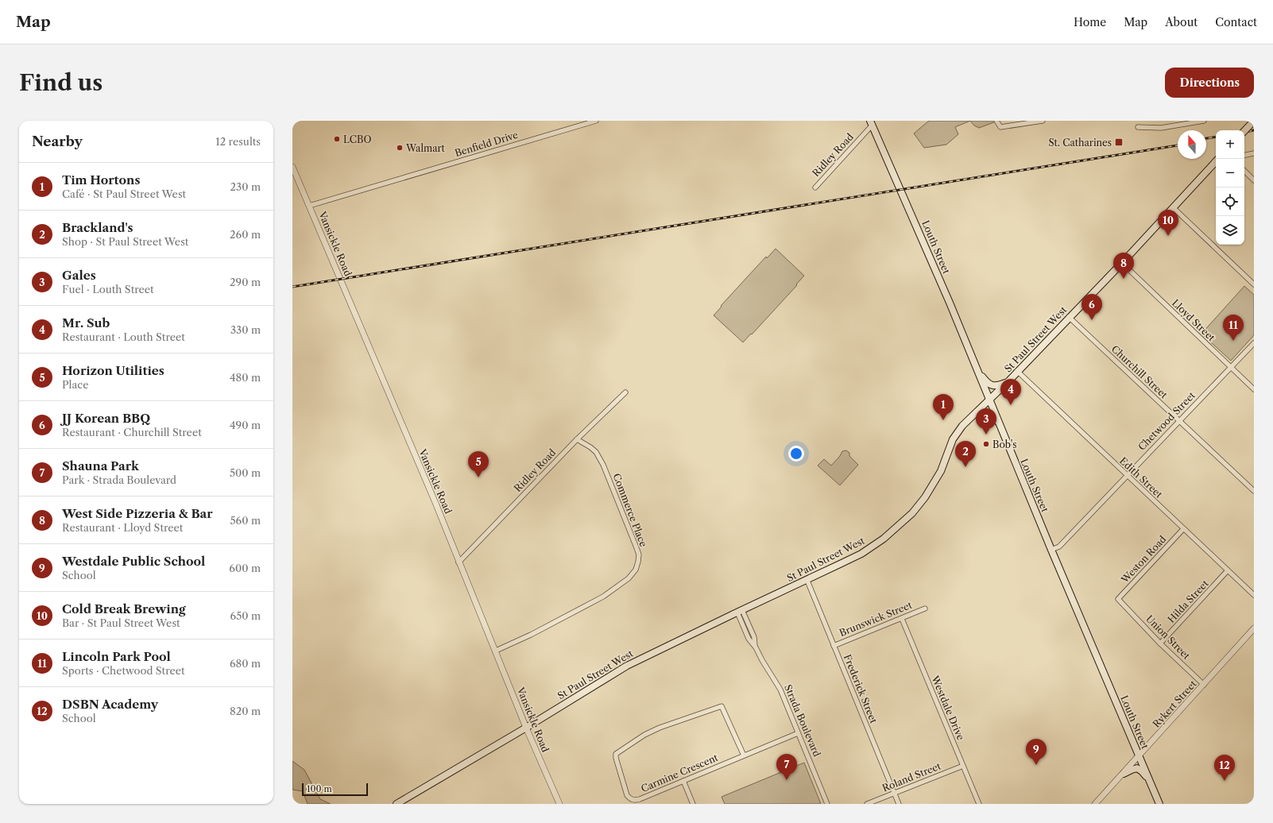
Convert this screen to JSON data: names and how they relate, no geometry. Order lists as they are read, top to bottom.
{
  "streets": {
    "main road": ["Louth Street", "St Paul Street West"],
    "street": [
      "Benfield Drive",
      "Ridley Road",
      "Vansickle Road",
      "Lloyd Street",
      "Churchill Street",
      "Chetwood Street",
      "Edith Street",
      "Commerce Place",
      "Weston Road",
      "Hilda Street",
      "Brunswick Street",
      "Union Street",
      "Frederick Street",
      "Rykert Street",
      "Westdale Drive",
      "Strada Boulevard",
      "Carmine Crescent",
      "Roland Street"
    ]
  },
  "crossings": [
    ["Benfield Drive", "Vansickle Road"],
    ["Ridley Road", "Vansickle Road"],
    ["Ridley Road", "Louth Street"],
    ["Ridley Road", "Commerce Place"],
    ["Vansickle Road", "St Paul Street West"],
    ["Vansickle Road", "Commerce Place"],
    ["Louth Street", "St Paul Street West"],
    ["Louth Street", "Chetwood Street"],
    ["Louth Street", "Rykert Street"],
    ["Lloyd Street", "St Paul Street West"],
    ["Lloyd Street", "Chetwood Street"],
    ["St Paul Street West", "Churchill Street"],
    ["St Paul Street West", "Edith Street"],
    ["St Paul Street West", "Frederick Street"],
    ["St Paul Street West", "Strada Boulevard"],
    ["Churchill Street", "Chetwood Street"],
    ["Chetwood Street", "Edith Street"],
    ["Edith Street", "Weston Road"],
    ["Edith Street", "Hilda Street"],
    ["Weston Road", "Union Street"],
    ["Hilda Street", "Union Street"],
    ["Brunswick Street", "Frederick Street"],
    ["Brunswick Street", "Westdale Drive"],
    ["Union Street", "Rykert Street"],
    ["Frederick Street", "Roland Street"],
    ["Westdale Drive", "Roland Street"],
    ["Strada Boulevard", "Carmine Crescent"]
  ],
  "places": {
    "other": ["LCBO", "Walmart", "Bob's"],
    "transit": ["St. Catharines"]
  },
  "scale_bar": "100 m",
  "north": "top",
  "page": {
    "header": "Map",
    "nav": [
      "Home",
      "Map",
      "About",
      "Contact"
    ],
    "buttons": "Directions",
    "title": "Find us",
    "heading": ["Nearby", "12 results"],
    "map_buttons": ["+", "−"],
    "list": [
      {
        "mark": "1",
        "name": "Tim Hortons",
        "note": "Café · St Paul Street West",
        "value": "230 m"
      },
      {
        "mark": "2",
        "name": "Brackland's",
        "note": "Shop · St Paul Street West",
        "value": "260 m"
      },
      {
        "mark": "3",
        "name": "Gales",
        "note": "Fuel · Louth Street",
        "value": "290 m"
      },
      {
        "mark": "4",
        "name": "Mr. Sub",
        "note": "Restaurant · Louth Street",
        "value": "330 m"
      },
      {
        "mark": "5",
        "name": "Horizon Utilities",
        "note": "Place",
        "value": "480 m"
      },
      {
        "mark": "6",
        "name": "JJ Korean BBQ",
        "note": "Restaurant · Churchill Street",
        "value": "490 m"
      },
      {
        "mark": "7",
        "name": "Shauna Park",
        "note": "Park · Strada Boulevard",
        "value": "500 m"
      },
      {
        "mark": "8",
        "name": "West Side Pizzeria & Bar",
        "note": "Restaurant · Lloyd Street",
        "value": "560 m"
      },
      {
        "mark": "9",
        "name": "Westdale Public School",
        "note": "School",
        "value": "600 m"
      },
      {
        "mark": "10",
        "name": "Cold Break Brewing",
        "note": "Bar · St Paul Street West",
        "value": "650 m"
      },
      {
        "mark": "11",
        "name": "Lincoln Park Pool",
        "note": "Sports · Chetwood Street",
        "value": "680 m"
      },
      {
        "mark": "12",
        "name": "DSBN Academy",
        "note": "School",
        "value": "820 m"
      }
    ],
    "pins": [
      "10",
      "8",
      "6",
      "11",
      "4",
      "1",
      "3",
      "2",
      "5",
      "9",
      "7",
      "12"
    ],
    "scale": "100 m"
  }
}
